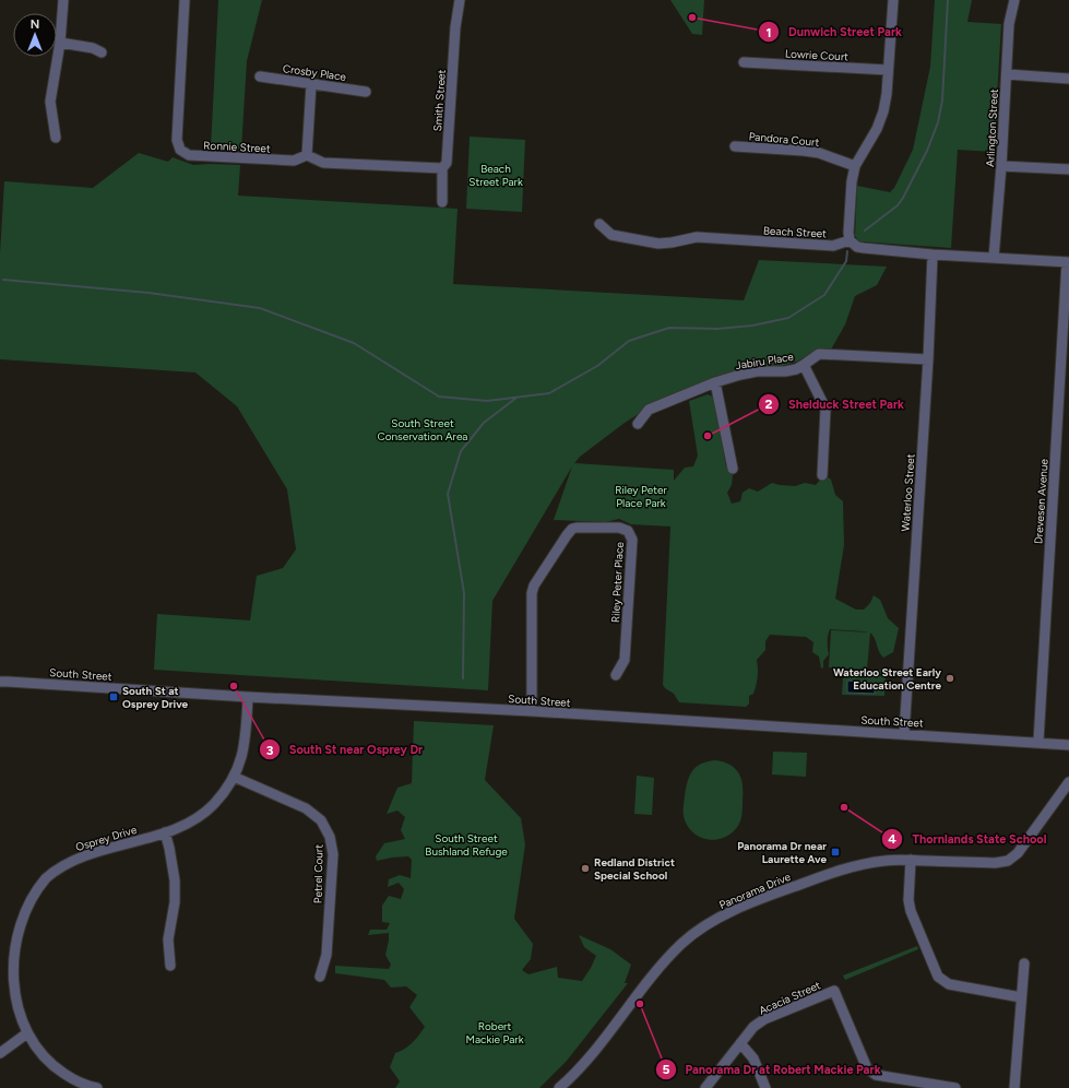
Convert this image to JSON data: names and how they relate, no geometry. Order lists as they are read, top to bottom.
{
  "streets": {
    "street": [
      "Lowrie Court",
      "Crosby Place",
      "Smith Street",
      "Arlington Street",
      "Pandora Court",
      "Ronnie Street",
      "Beach Street",
      "Jabiru Place",
      "Waterloo Street",
      "Drevesen Avenue",
      "Riley Peter Place",
      "South Street",
      "Osprey Drive",
      "Petrel Court",
      "Panorama Drive",
      "Acacia Street"
    ]
  },
  "crossings": [
    ["Jabiru Place", "Waterloo Street"],
    ["Waterloo Street", "South Street"],
    ["Drevesen Avenue", "South Street"],
    ["Riley Peter Place", "South Street"],
    ["South Street", "Osprey Drive"],
    ["Osprey Drive", "Petrel Court"]
  ],
  "parks": [
    "Beach Street Park",
    "South Street Conservation Area",
    "Riley Peter Place Park",
    "South Street Bushland Refuge",
    "Robert Mackie Park"
  ],
  "places": {
    "other": [
      "Dunwich Street Park",
      "Shelduck Street Park",
      "Waterloo Street Early Education Centre",
      "South St near Osprey Dr",
      "Thornlands State School",
      "Redland District Special School",
      "Panorama Dr at Robert Mackie Park"
    ],
    "transit": ["South St at Osprey Drive", "Panorama Dr near Laurette Ave"]
  },
  "north": "top"
}
